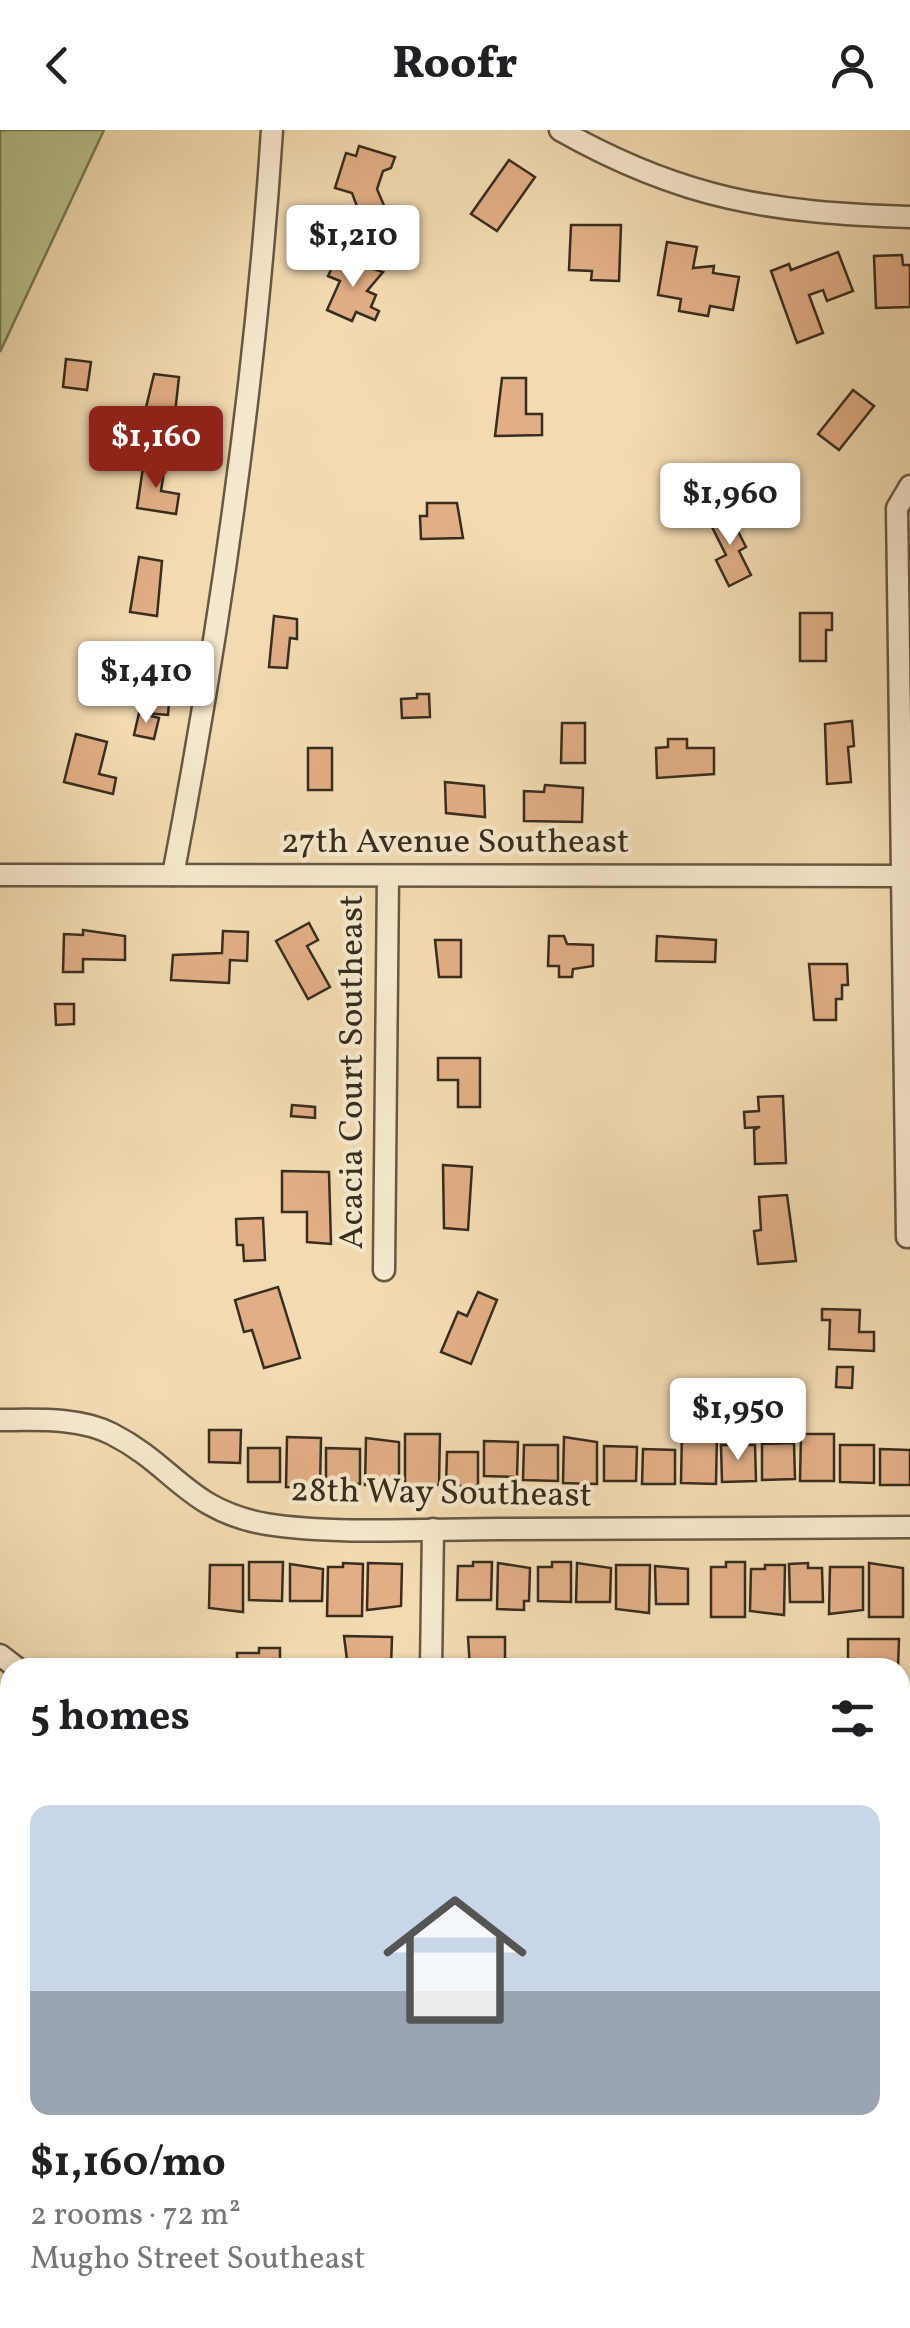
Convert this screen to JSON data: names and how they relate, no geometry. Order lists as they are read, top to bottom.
{
  "streets": {
    "street": ["27th Avenue Southeast", "Acacia Court Southeast", "28th Way Southeast"]
  },
  "crossings": [
    ["27th Avenue Southeast", "Acacia Court Southeast"]
  ],
  "page": {
    "header": "Roofr",
    "price": [
      "$1,210",
      "$1,160",
      "$1,960",
      "$1,410",
      "$1,950"
    ],
    "heading": "5 homes",
    "list": [
      {
        "name": "$1,160/mo",
        "note": "2 rooms · 72 m² · Mugho Street Southeast"
      }
    ]
  }
}
